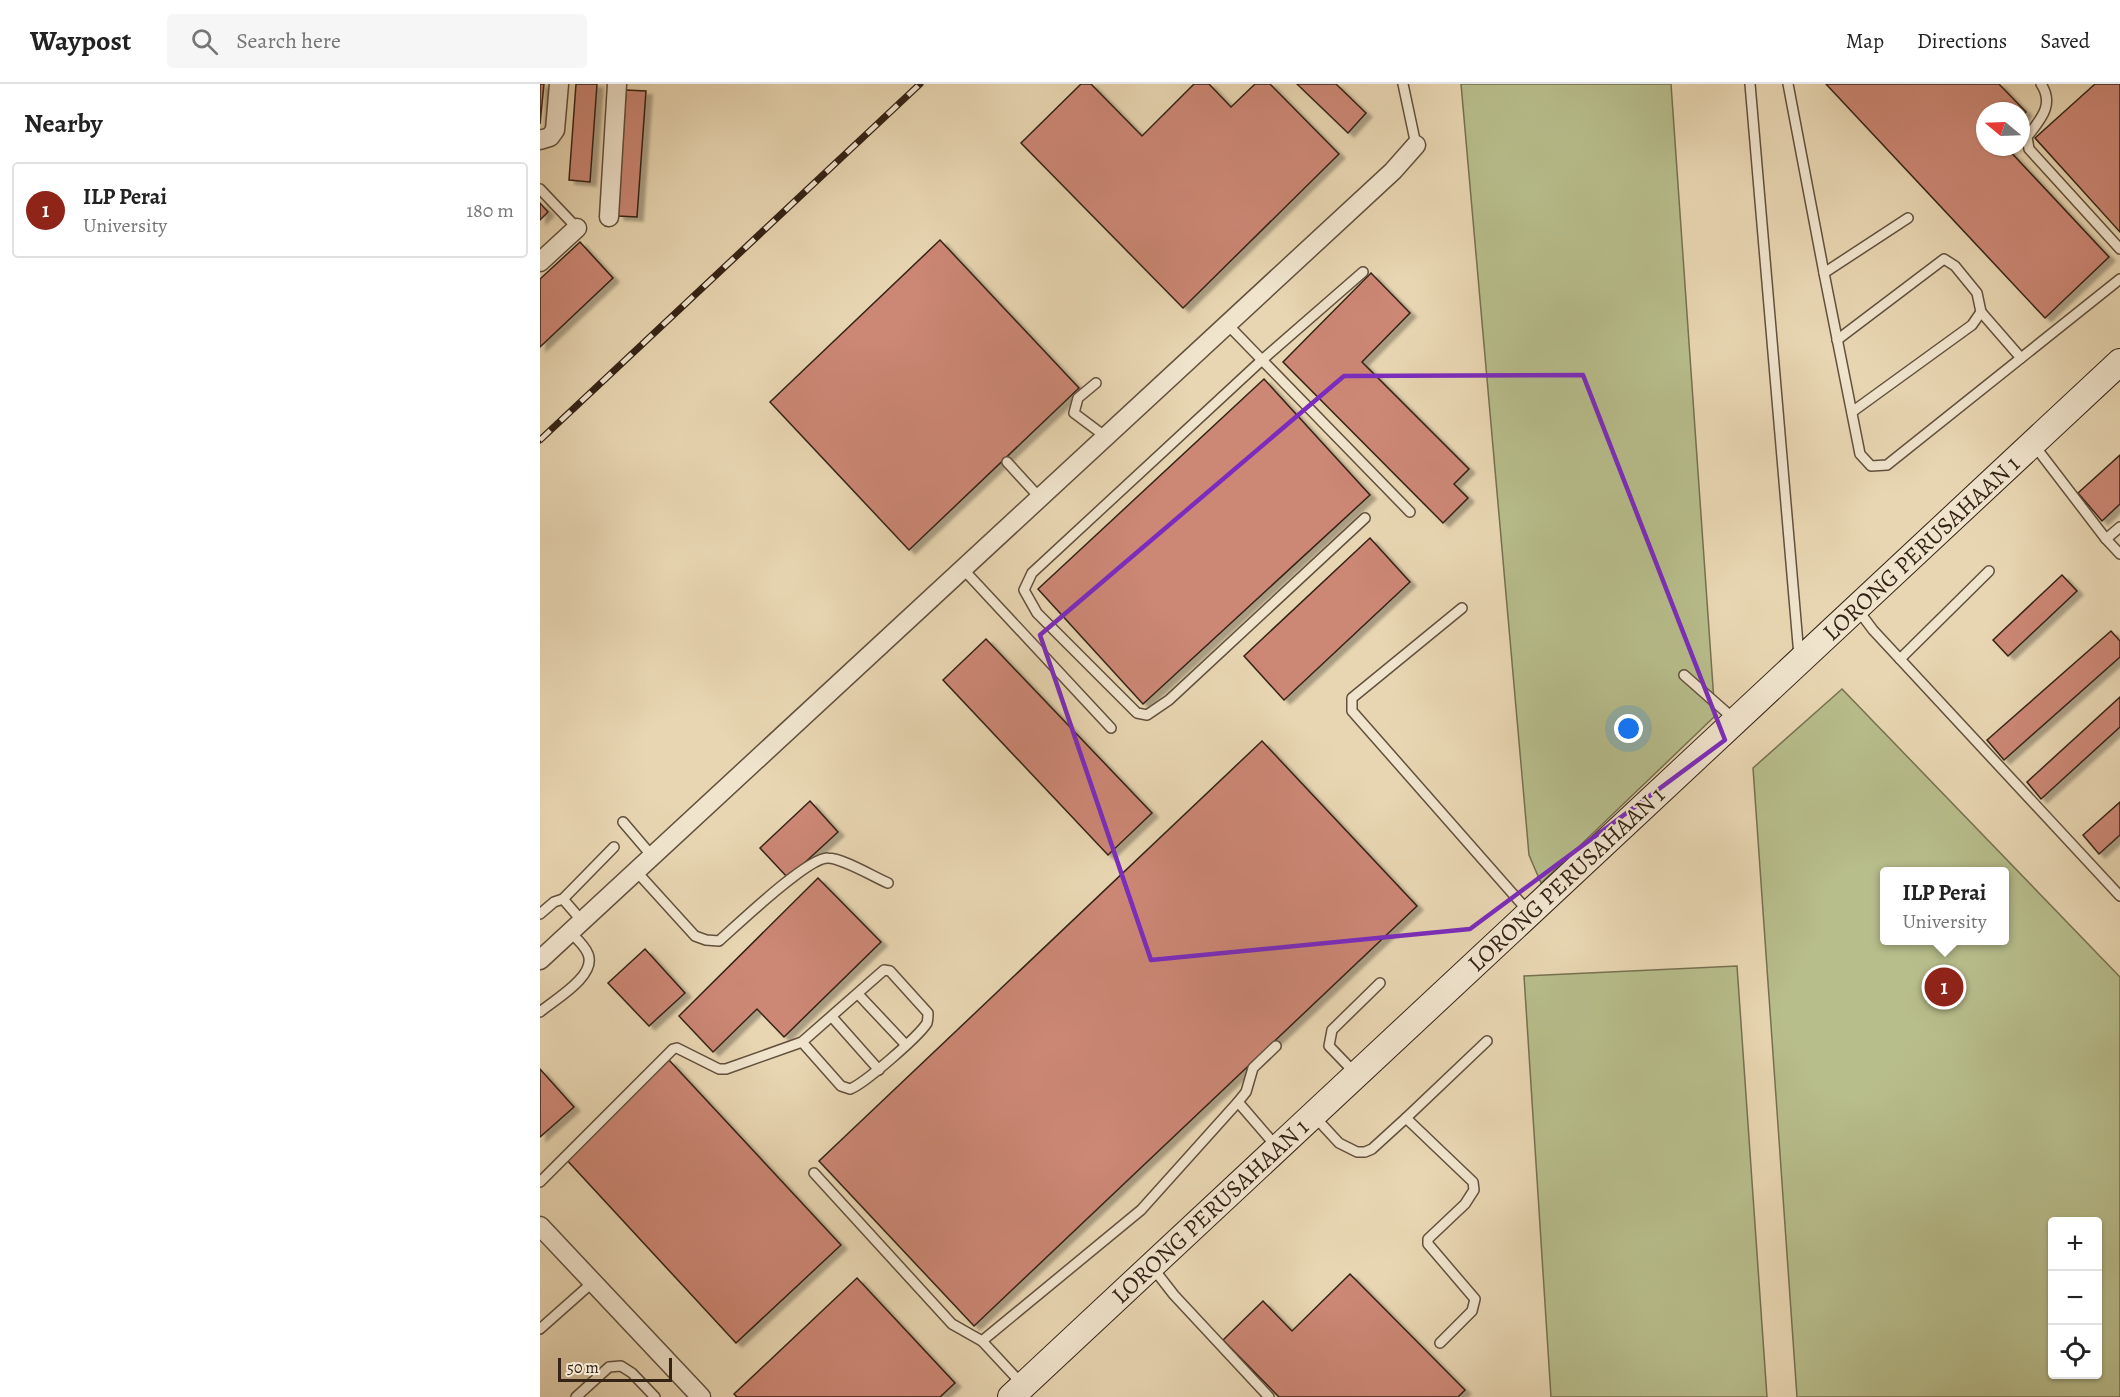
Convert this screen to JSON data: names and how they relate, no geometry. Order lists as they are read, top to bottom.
{
  "streets": {
    "street": ["LORONG PERUSAHAAN 1"]
  },
  "scale_bar": "50 m",
  "north": "left",
  "page": {
    "header": "Waypost",
    "search": "Search here",
    "nav": ["Map", "Directions", "Saved"],
    "heading": "Nearby",
    "list": [
      {
        "mark": "1",
        "name": "ILP Perai",
        "note": "University",
        "value": "180 m"
      }
    ],
    "popup": ["ILP Perai", "University"],
    "pins": "1",
    "map_buttons": ["+", "−"],
    "scale": "50 m"
  }
}
